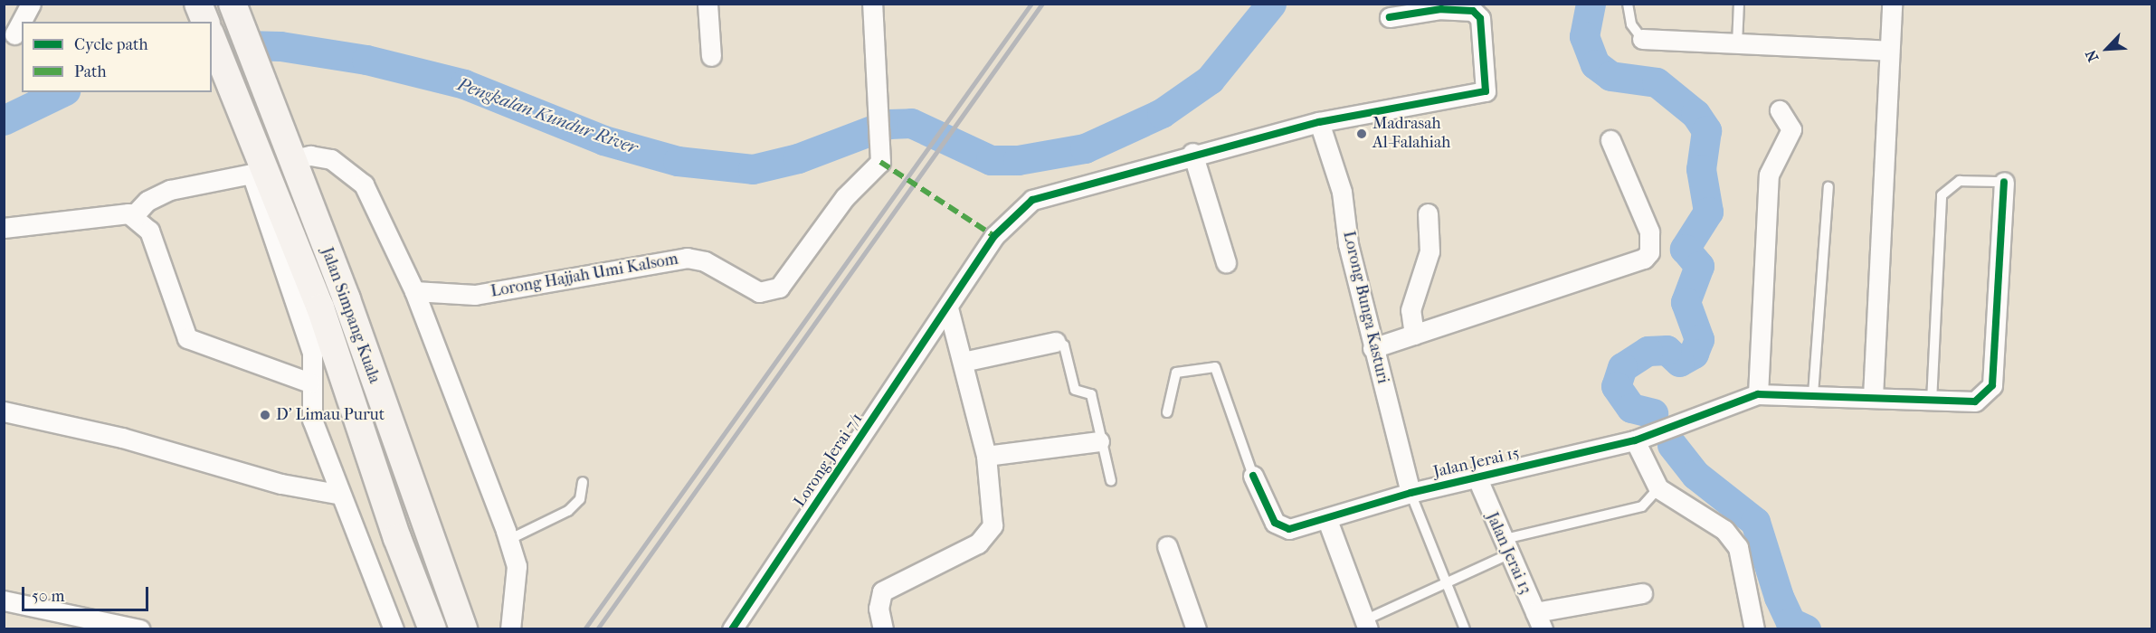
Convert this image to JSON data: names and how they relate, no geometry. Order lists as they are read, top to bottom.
{
  "streets": {
    "main road": ["Jalan Simpang Kuala"],
    "street": [
      "Lorong Hajjah Umi Kalsom",
      "Lorong Bunga Kasturi",
      "Lorong Jerai 7/1",
      "Jalan Jerai 15",
      "Jalan Jerai 13"
    ]
  },
  "crossings": [
    ["Lorong Bunga Kasturi", "Lorong Jerai 7/1"],
    ["Lorong Bunga Kasturi", "Jalan Jerai 15"],
    ["Jalan Jerai 15", "Jalan Jerai 13"]
  ],
  "water": ["Pengkalan Kundur River"],
  "places": ["Madrasah Al-Falahiah", "D' Limau Purut"],
  "legend": ["Cycle path", "Path"],
  "scale_bar": "50 m",
  "north": "bottom left"
}
